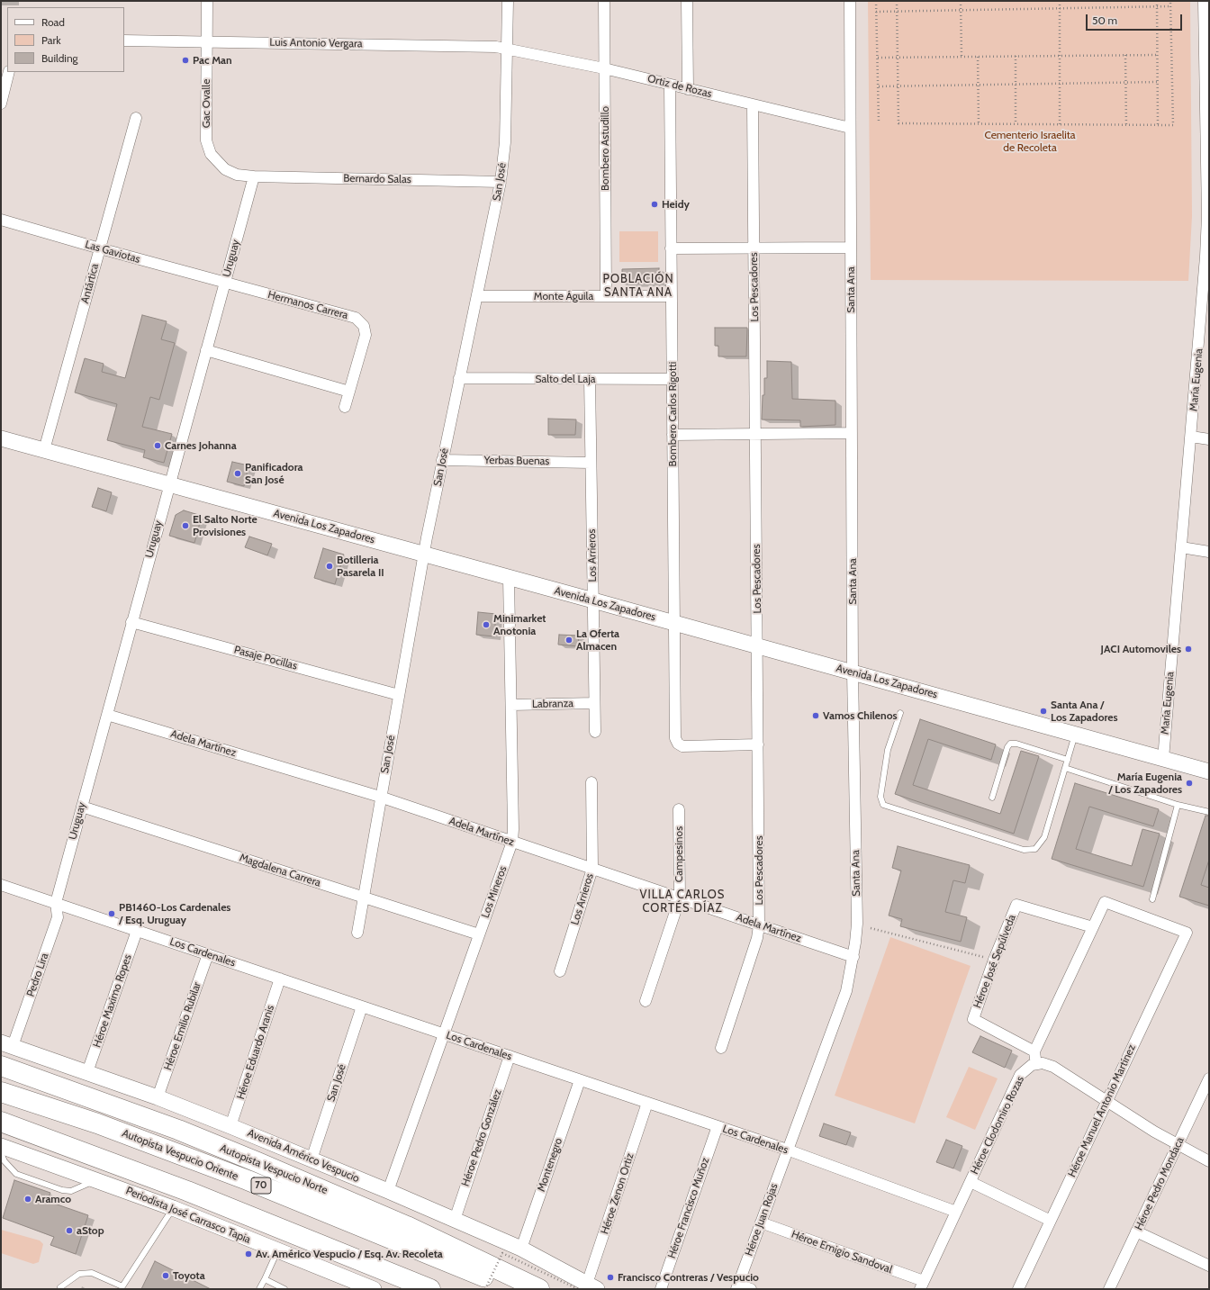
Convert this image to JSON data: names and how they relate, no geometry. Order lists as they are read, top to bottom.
{
  "streets": {
    "highway": ["Autopista Vespucio Oriente", "Autopista Vespucio Norte", "70"],
    "main road": ["Avenida Los Zapadores", "Avenida Américo Vespucio", "Periodista José Carrasco Tapia"],
    "street": [
      "Luis Antonio Vergara",
      "Ortiz de Rozas",
      "Gac Ovalle",
      "Bombero Astudillo",
      "Bernardo Salas",
      "San José",
      "Las Gaviotas",
      "Uruguay",
      "Antártica",
      "Los Pescadores",
      "Santa Ana",
      "Monte Águila",
      "Hermanos Carrera",
      "Salto del Laja",
      "María Eugenia",
      "Bombero Carlos Rigotti",
      "Yerbas Buenas",
      "Los Arrieros",
      "Pasaje Pocillas",
      "Labranza",
      "Adela Martínez",
      "Campesinos",
      "Magdalena Carrera",
      "Los Mineros",
      "Los Cardenales",
      "Héroe José Sepúlveda",
      "Pedro Lira",
      "Héroe Maximo Ropes",
      "Héroe Emilio Rubilar",
      "Héroe Eduardo Aranis",
      "Héroe Manuel Antonio Martínez",
      "Héroe Clodomiro Rozas",
      "Héroe Pedro González",
      "Montenegro",
      "Héroe Pedro Mondaca",
      "Héroe Zenon Ortiz",
      "Héroe Francisco Muñoz",
      "Héroe Juan Rojas",
      "Héroe Emigio Sandoval"
    ]
  },
  "crossings": [
    ["Luis Antonio Vergara", "Ortiz de Rozas"],
    ["Luis Antonio Vergara", "Gac Ovalle"],
    ["Luis Antonio Vergara", "San José"],
    ["Ortiz de Rozas", "Bombero Astudillo"],
    ["Ortiz de Rozas", "San José"],
    ["Ortiz de Rozas", "Los Pescadores"],
    ["Ortiz de Rozas", "Santa Ana"],
    ["Ortiz de Rozas", "Bombero Carlos Rigotti"],
    ["Gac Ovalle", "Bernardo Salas"],
    ["Gac Ovalle", "Uruguay"],
    ["Bombero Astudillo", "Monte Águila"],
    ["Bernardo Salas", "San José"],
    ["Bernardo Salas", "Uruguay"],
    ["San José", "Monte Águila"],
    ["San José", "Salto del Laja"],
    ["San José", "Yerbas Buenas"],
    ["San José", "Avenida Los Zapadores"],
    ["San José", "Pasaje Pocillas"],
    ["San José", "Adela Martínez"],
    ["San José", "Magdalena Carrera"],
    ["San José", "Los Cardenales"],
    ["San José", "Avenida Américo Vespucio"],
    ["Las Gaviotas", "Uruguay"],
    ["Las Gaviotas", "Antártica"],
    ["Las Gaviotas", "Hermanos Carrera"],
    ["Uruguay", "Hermanos Carrera"],
    ["Uruguay", "Avenida Los Zapadores"],
    ["Uruguay", "Pasaje Pocillas"],
    ["Uruguay", "Adela Martínez"],
    ["Uruguay", "Magdalena Carrera"],
    ["Uruguay", "Los Cardenales"],
    ["Uruguay", "Pedro Lira"],
    ["Antártica", "Avenida Los Zapadores"],
    ["Los Pescadores", "Bombero Carlos Rigotti"],
    ["Los Pescadores", "Avenida Los Zapadores"],
    ["Los Pescadores", "Adela Martínez"],
    ["Santa Ana", "Avenida Los Zapadores"],
    ["Santa Ana", "Adela Martínez"],
    ["Santa Ana", "Los Cardenales"],
    ["Santa Ana", "Héroe Juan Rojas"],
    ["Monte Águila", "Bombero Carlos Rigotti"],
    ["Salto del Laja", "Bombero Carlos Rigotti"],
    ["Salto del Laja", "Los Arrieros"],
    ["María Eugenia", "Avenida Los Zapadores"],
    ["Bombero Carlos Rigotti", "Avenida Los Zapadores"],
    ["Yerbas Buenas", "Los Arrieros"],
    ["Avenida Los Zapadores", "Los Arrieros"],
    ["Avenida Los Zapadores", "Los Mineros"],
    ["Los Arrieros", "Labranza"],
    ["Los Arrieros", "Adela Martínez"],
    ["Labranza", "Los Mineros"],
    ["Adela Martínez", "Campesinos"],
    ["Adela Martínez", "Los Mineros"],
    ["Magdalena Carrera", "Los Mineros"],
    ["Los Mineros", "Los Cardenales"],
    ["Los Mineros", "Avenida Américo Vespucio"],
    ["Los Cardenales", "Pedro Lira"],
    ["Los Cardenales", "Héroe Maximo Ropes"],
    ["Los Cardenales", "Héroe Emilio Rubilar"],
    ["Los Cardenales", "Héroe Eduardo Aranis"],
    ["Los Cardenales", "Héroe Clodomiro Rozas"],
    ["Los Cardenales", "Héroe Pedro González"],
    ["Los Cardenales", "Montenegro"],
    ["Los Cardenales", "Héroe Zenon Ortiz"],
    ["Los Cardenales", "Héroe Francisco Muñoz"],
    ["Los Cardenales", "Héroe Juan Rojas"],
    ["Héroe José Sepúlveda", "Héroe Manuel Antonio Martínez"],
    ["Pedro Lira", "Avenida Américo Vespucio"],
    ["Héroe Maximo Ropes", "Avenida Américo Vespucio"],
    ["Héroe Emilio Rubilar", "Avenida Américo Vespucio"],
    ["Héroe Eduardo Aranis", "Avenida Américo Vespucio"],
    ["Héroe Clodomiro Rozas", "Héroe Emigio Sandoval"],
    ["Héroe Pedro González", "Avenida Américo Vespucio"],
    ["Avenida Américo Vespucio", "Montenegro"],
    ["Avenida Américo Vespucio", "Héroe Zenon Ortiz"],
    ["Héroe Juan Rojas", "Héroe Emigio Sandoval"]
  ],
  "districts": ["POBLACIÓN SANTA ANA", "VILLA CARLOS CORTÉS DÍAZ"],
  "parks": ["Cementerio Israelita de Recoleta"],
  "places": [
    "Pac Man",
    "Heidy",
    "Carnes Johanna",
    "Panificadora San José",
    "El Salto Norte Provisiones",
    "Botilleria Pasarela II",
    "Minimarket Anotonia",
    "La Oferta Almacen",
    "JACI Automoviles",
    "Santa Ana / Los Zapadores",
    "Vamos Chilenos",
    "María Eugenia / Los Zapadores",
    "PB1460-Los Cardenales / Esq. Uruguay",
    "Aramco",
    "aStop",
    "Av. Américo Vespucio / Esq. Av. Recoleta",
    "Toyota",
    "Francisco Contreras / Vespucio"
  ],
  "legend": ["Road", "Park", "Building"],
  "scale_bar": "50 m"
}
